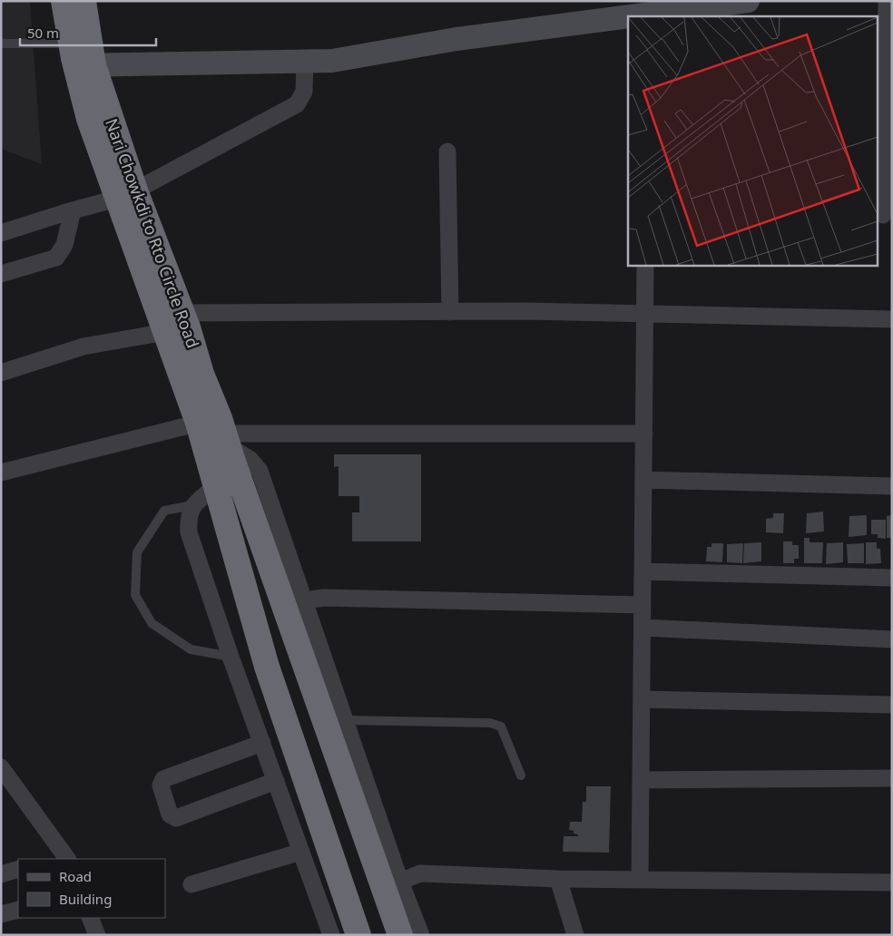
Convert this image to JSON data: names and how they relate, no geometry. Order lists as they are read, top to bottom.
{
  "streets": {
    "highway": ["Nari Chowkdi to Rto Circle Road"]
  },
  "legend": ["Road", "Building"],
  "scale_bar": "50 m"
}
